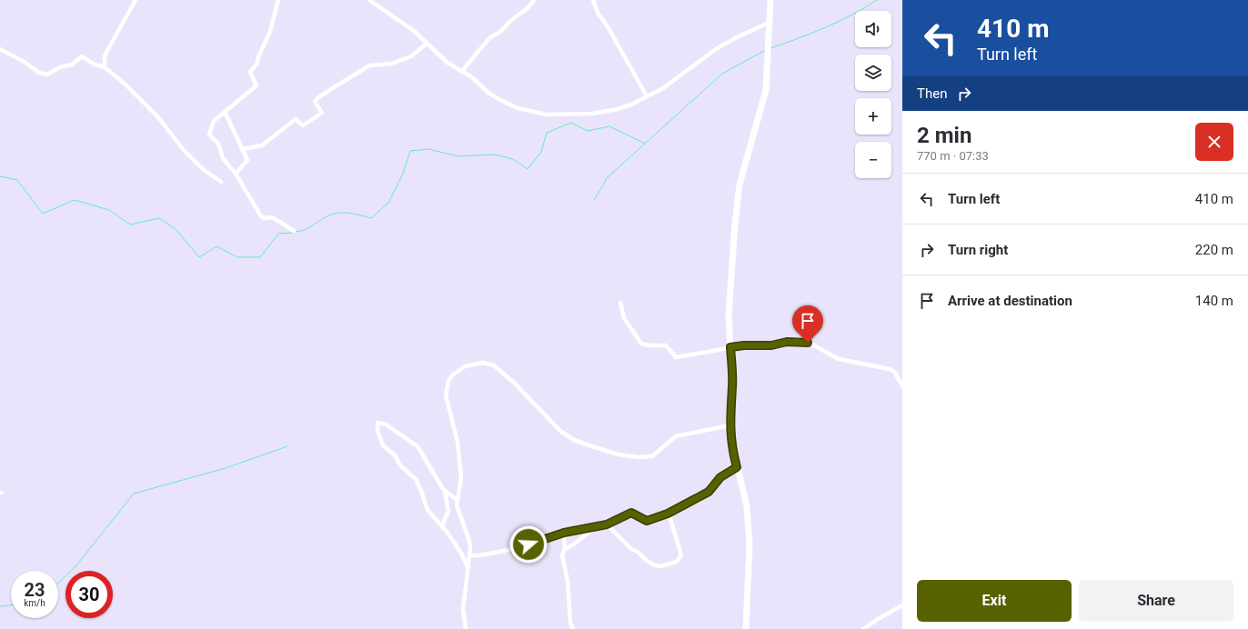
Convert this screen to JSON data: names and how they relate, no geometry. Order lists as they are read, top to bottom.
{
  "page": {
    "turn": ["410 m", "Turn left"],
    "map_buttons": ["+", "−"],
    "then": "Then",
    "heading": ["2 min", "770 m · 07:33"],
    "list": [
      {
        "name": "Turn left",
        "value": "410 m"
      },
      {
        "name": "Turn right",
        "value": "220 m"
      },
      {
        "name": "Arrive at destination",
        "value": "140 m"
      }
    ],
    "speed": "23 km/h",
    "limit": "30",
    "buttons": ["Exit", "Share"]
  }
}
